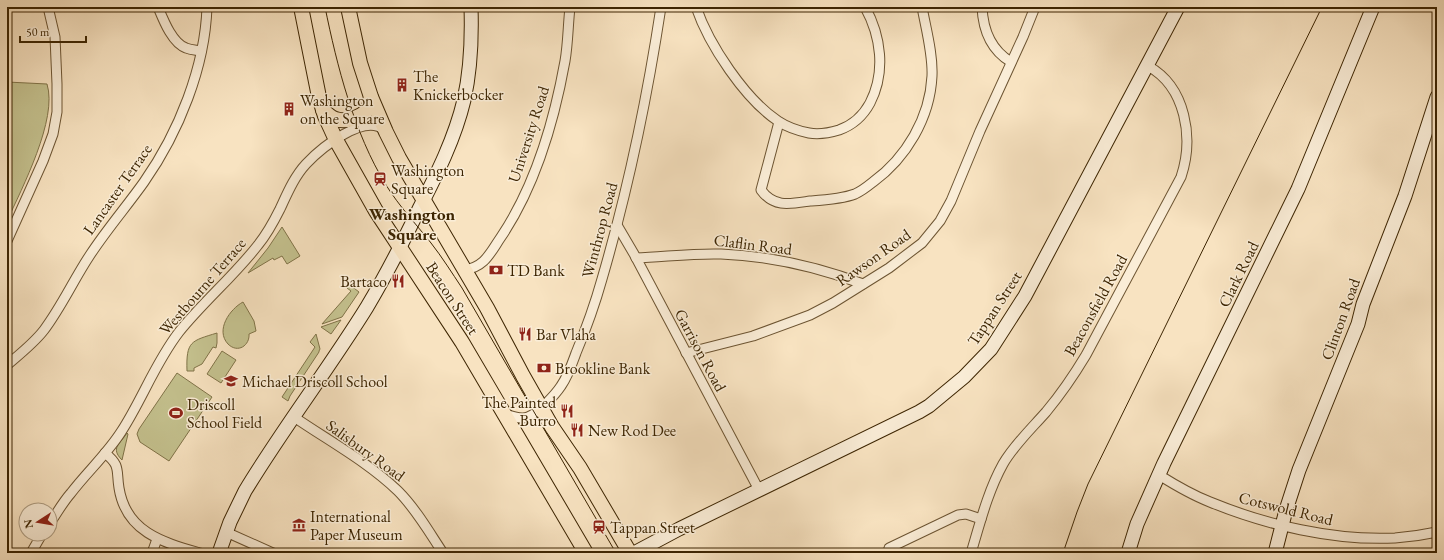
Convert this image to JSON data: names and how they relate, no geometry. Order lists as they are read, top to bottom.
{
  "streets": {
    "main road": ["Beacon Street"],
    "street": [
      "University Road",
      "Lancaster Terrace",
      "Winthrop Road",
      "Claflin Road",
      "Rawson Road",
      "Clark Road",
      "Westbourne Terrace",
      "Beaconsfield Road",
      "Tappan Street",
      "Clinton Road",
      "Garrison Road",
      "Salisbury Road",
      "Cotswold Road"
    ]
  },
  "crossings": [
    ["University Road", "Beacon Street"],
    ["Winthrop Road", "Beacon Street"],
    ["Winthrop Road", "Garrison Road"],
    ["Claflin Road", "Rawson Road"],
    ["Claflin Road", "Garrison Road"],
    ["Rawson Road", "Garrison Road"],
    ["Clark Road", "Cotswold Road"],
    ["Westbourne Terrace", "Beacon Street"],
    ["Beaconsfield Road", "Tappan Street"],
    ["Tappan Street", "Garrison Road"],
    ["Clinton Road", "Cotswold Road"]
  ],
  "districts": ["Washington Square"],
  "places": {
    "building": ["The Knickerbocker", "Washington on the Square"],
    "station": ["Washington Square", "Tappan Street"],
    "bank": ["TD Bank", "Brookline Bank"],
    "restaurant": [
      "Bartaco",
      "Bar Vlaha",
      "The Painted Burro",
      "New Rod Dee"
    ],
    "school or university": ["Michael Driscoll School"],
    "sports": ["Driscoll School Field"],
    "museum": ["International Paper Museum"]
  },
  "scale_bar": "50 m",
  "north": "left"
}
